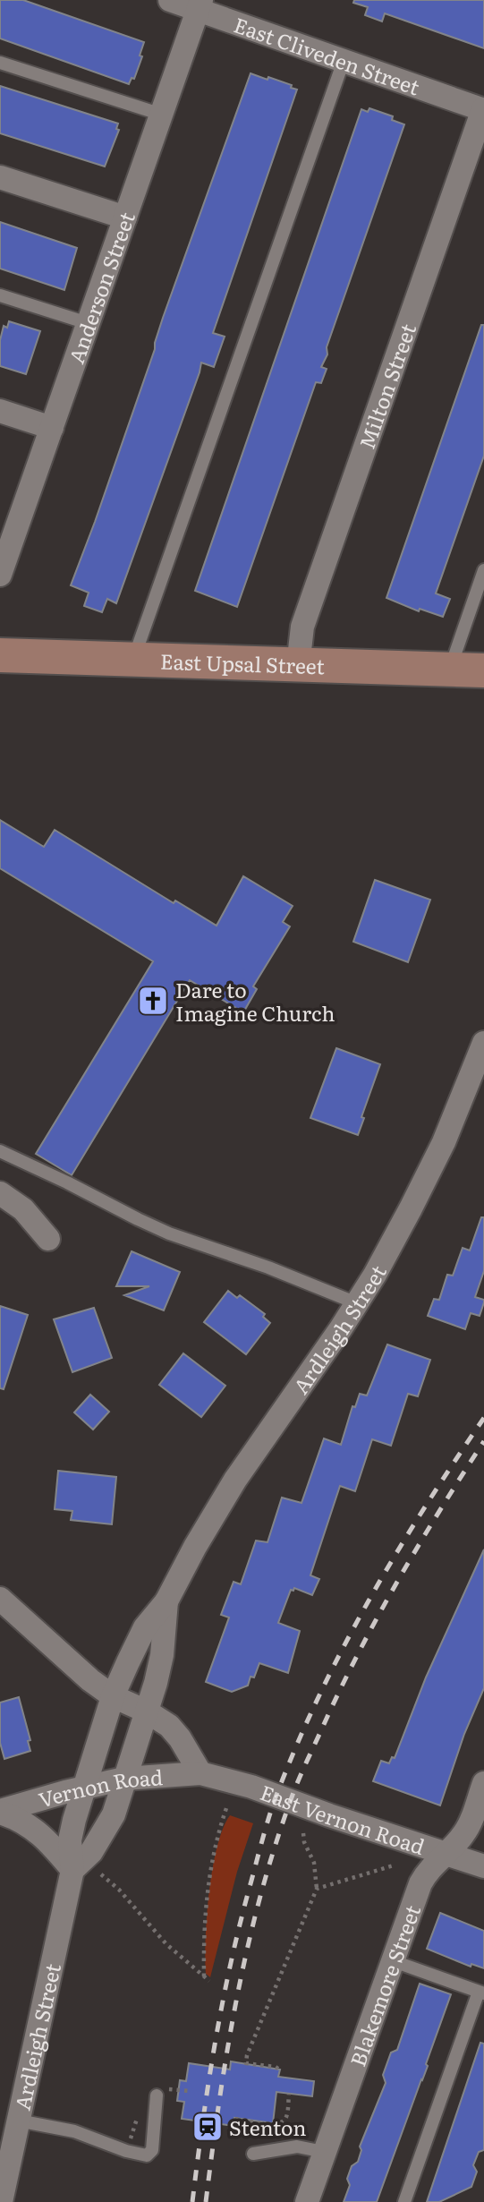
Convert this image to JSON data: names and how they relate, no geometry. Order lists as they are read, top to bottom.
{
  "streets": {
    "street": [
      "East Cliveden Street",
      "Anderson Street",
      "Milton Street",
      "East Upsal Street",
      "Ardleigh Street",
      "Vernon Road",
      "East Vernon Road",
      "Blakemore Street"
    ]
  },
  "crossings": [
    ["East Cliveden Street", "Anderson Street"],
    ["East Cliveden Street", "Milton Street"],
    ["Milton Street", "East Upsal Street"],
    ["Ardleigh Street", "Vernon Road"],
    ["Vernon Road", "East Vernon Road"],
    ["East Vernon Road", "Blakemore Street"]
  ],
  "places": {
    "church": ["Dare to Imagine Church"],
    "station": ["Stenton"]
  }
}
